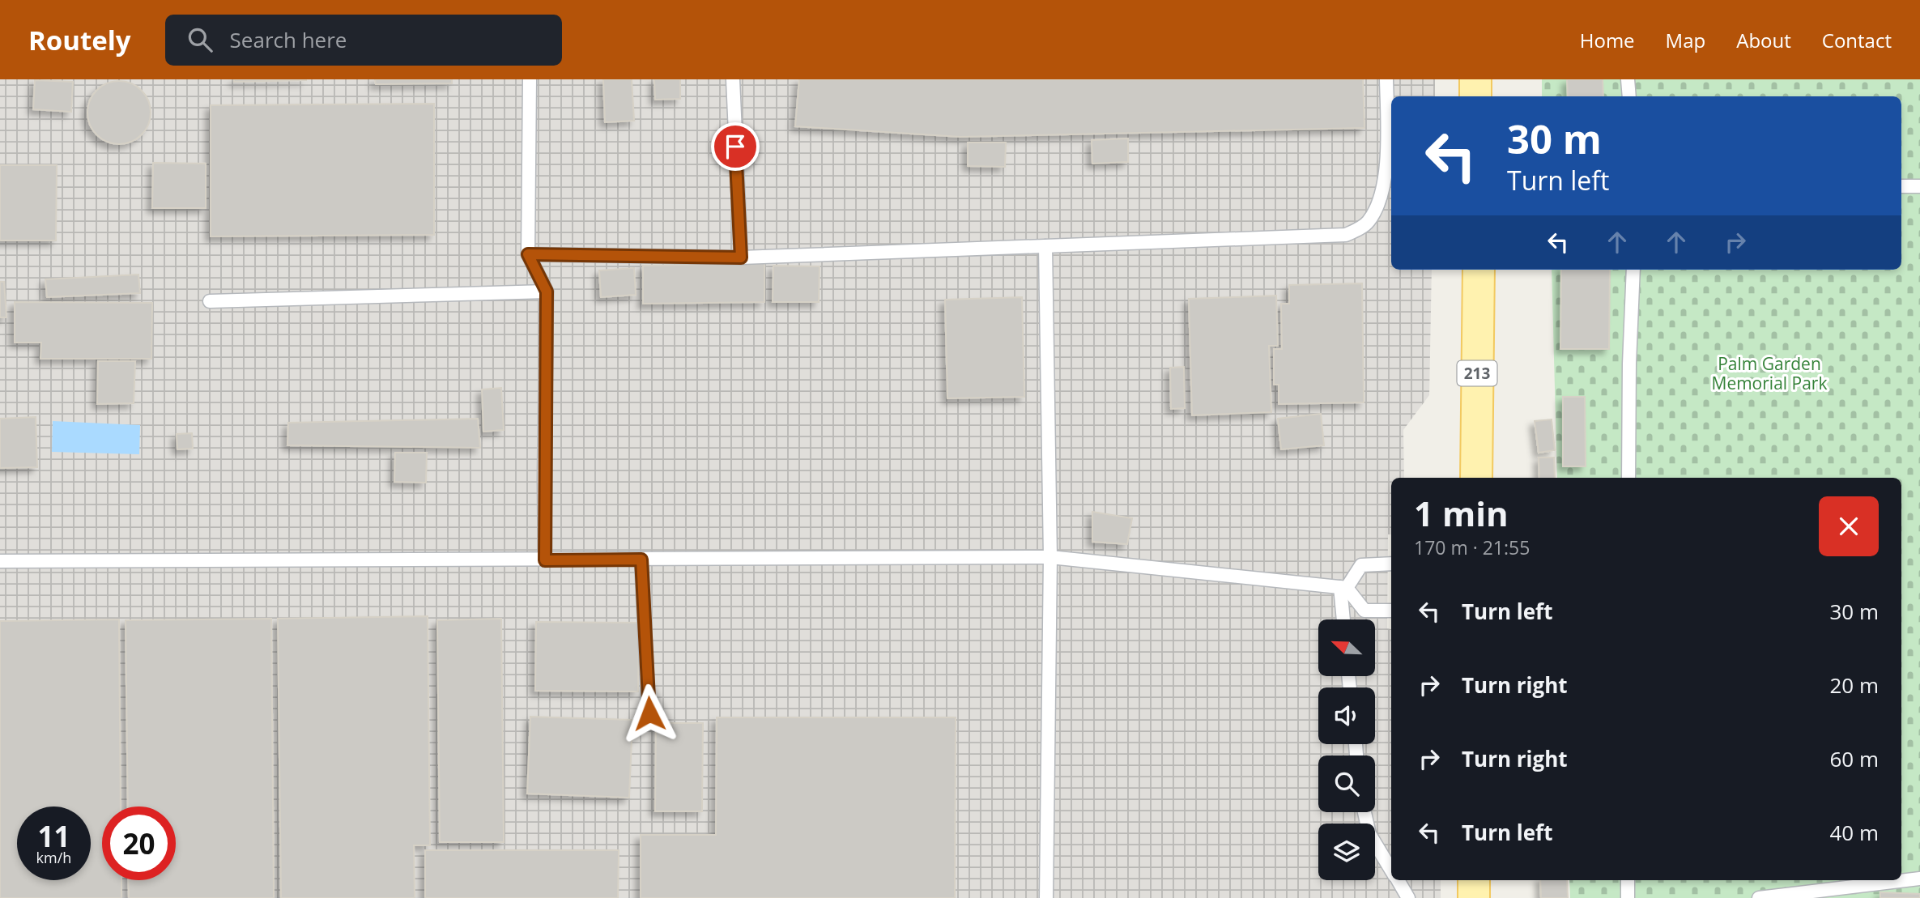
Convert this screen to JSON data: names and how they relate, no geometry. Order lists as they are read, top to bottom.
{
  "streets": {
    "main road": ["213"]
  },
  "parks": ["Palm Garden Memorial Park"],
  "north": "top left",
  "page": {
    "header": "Routely",
    "search": "Search here",
    "nav": [
      "Home",
      "Map",
      "About",
      "Contact"
    ],
    "turn": ["30 m", "Turn left"],
    "heading": ["1 min", "170 m · 21:55"],
    "list": [
      {
        "name": "Turn left",
        "value": "30 m"
      },
      {
        "name": "Turn right",
        "value": "20 m"
      },
      {
        "name": "Turn right",
        "value": "60 m"
      },
      {
        "name": "Turn left",
        "value": "40 m"
      }
    ],
    "speed": "11 km/h",
    "limit": "20"
  }
}
